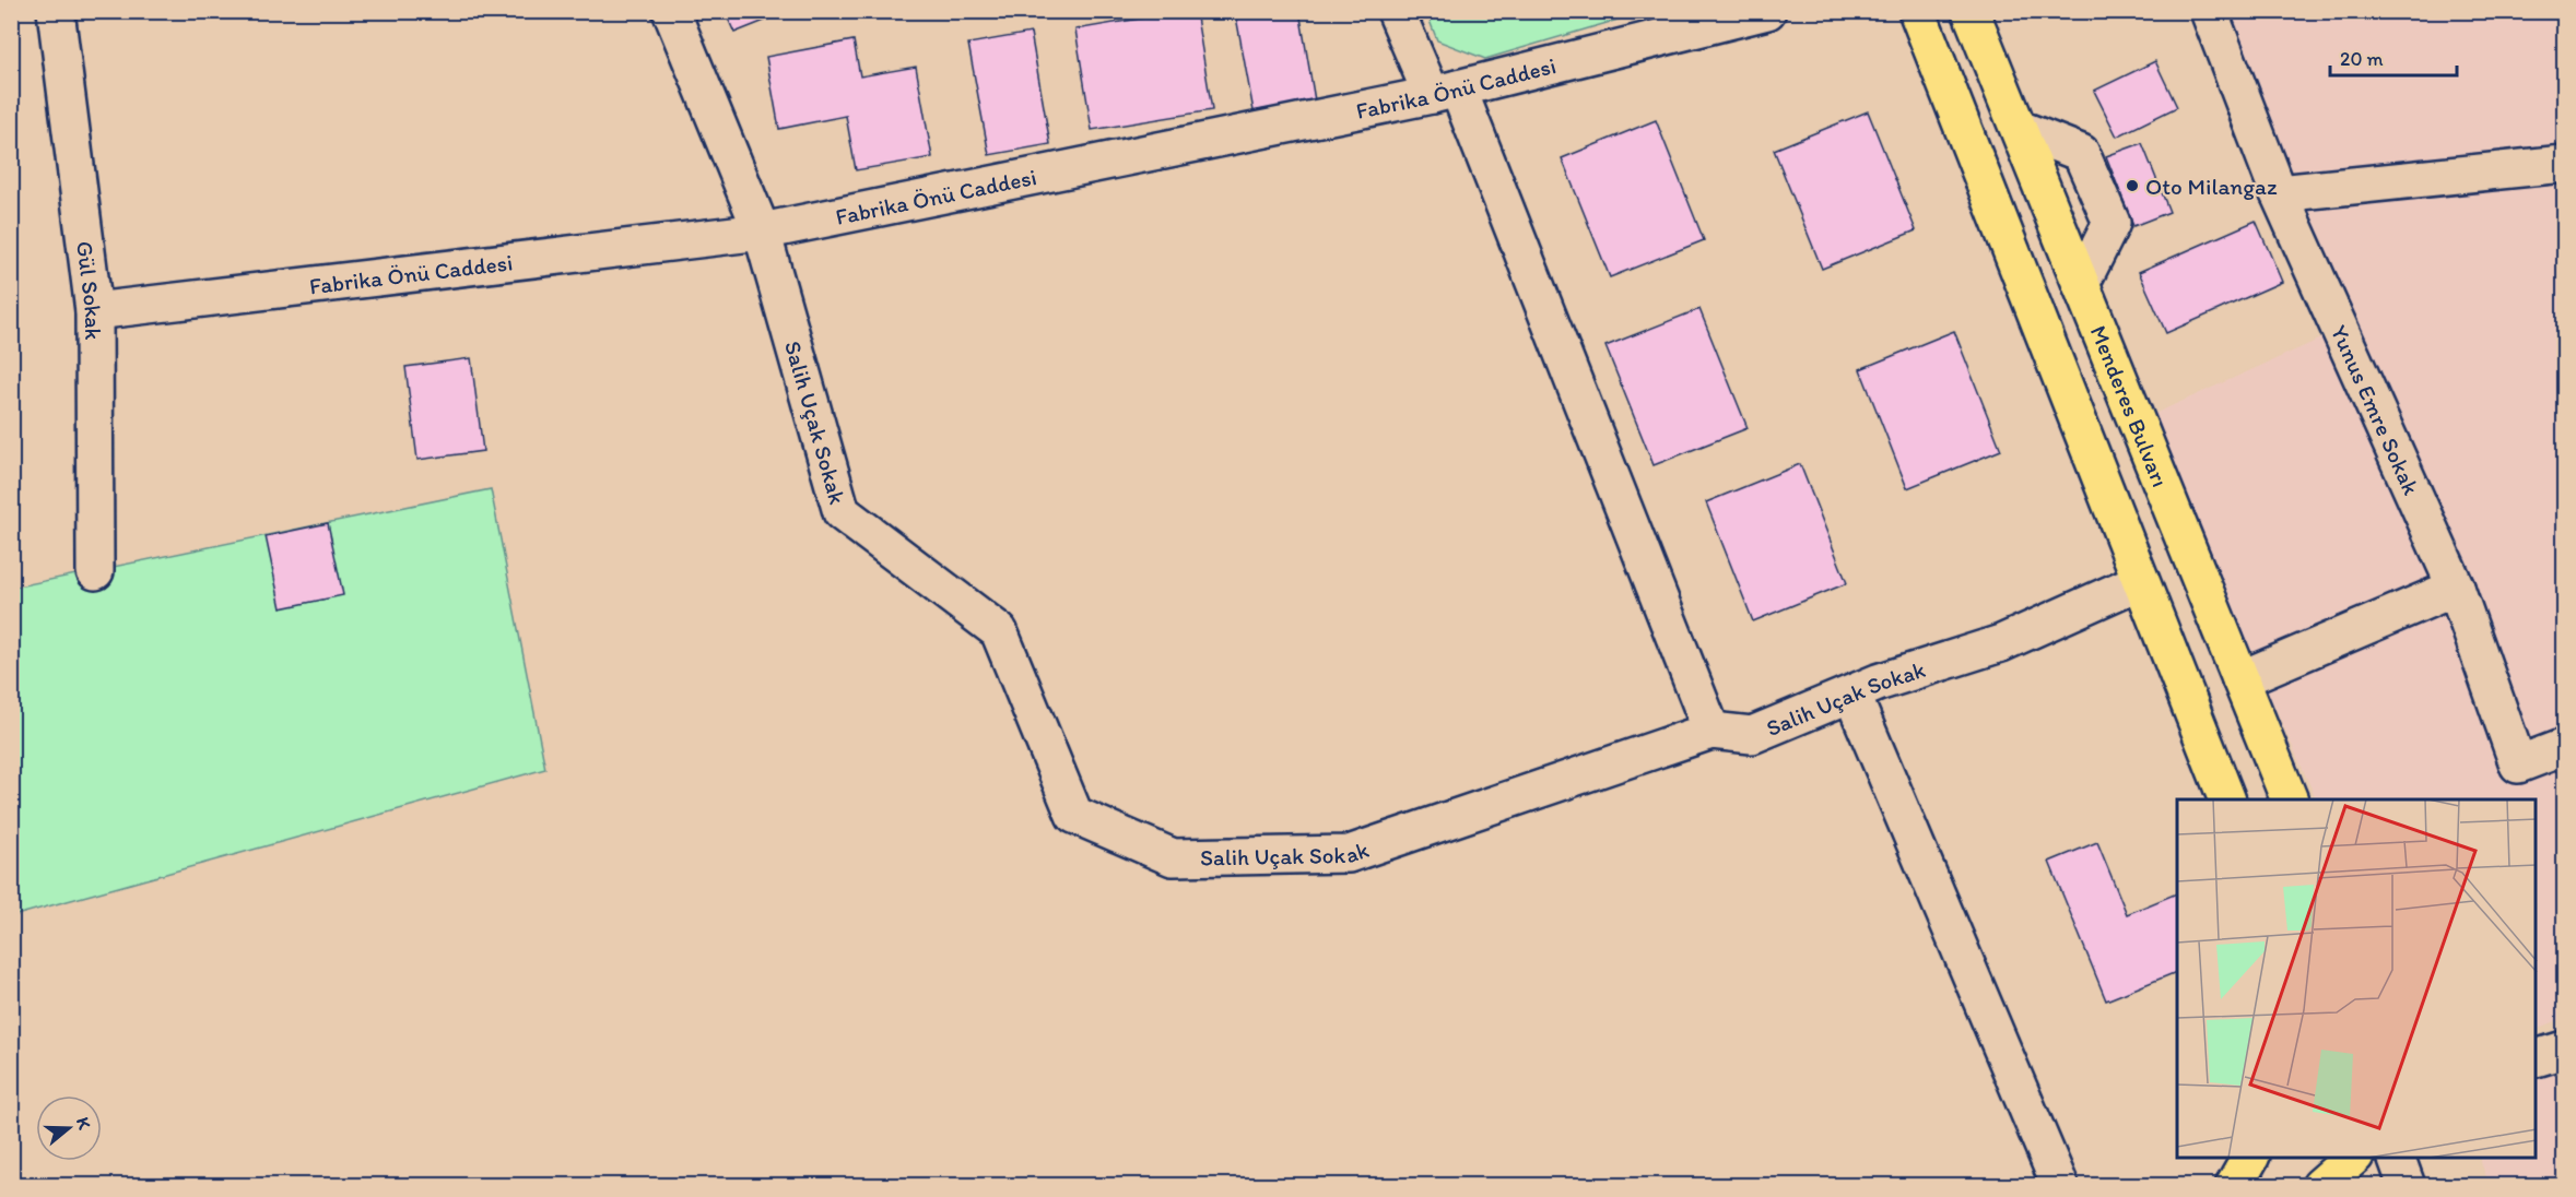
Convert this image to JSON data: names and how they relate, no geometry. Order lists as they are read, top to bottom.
{
  "streets": {
    "main road": ["Menderes Bulvarı"],
    "street": [
      "Fabrika Önü Caddesi",
      "Gül Sokak",
      "Yunus Emre Sokak",
      "Salih Uçak Sokak"
    ]
  },
  "crossings": [
    ["Fabrika Önü Caddesi", "Gül Sokak"],
    ["Fabrika Önü Caddesi", "Salih Uçak Sokak"]
  ],
  "places": ["Oto Milangaz"],
  "scale_bar": "20 m",
  "north": "right"
}
